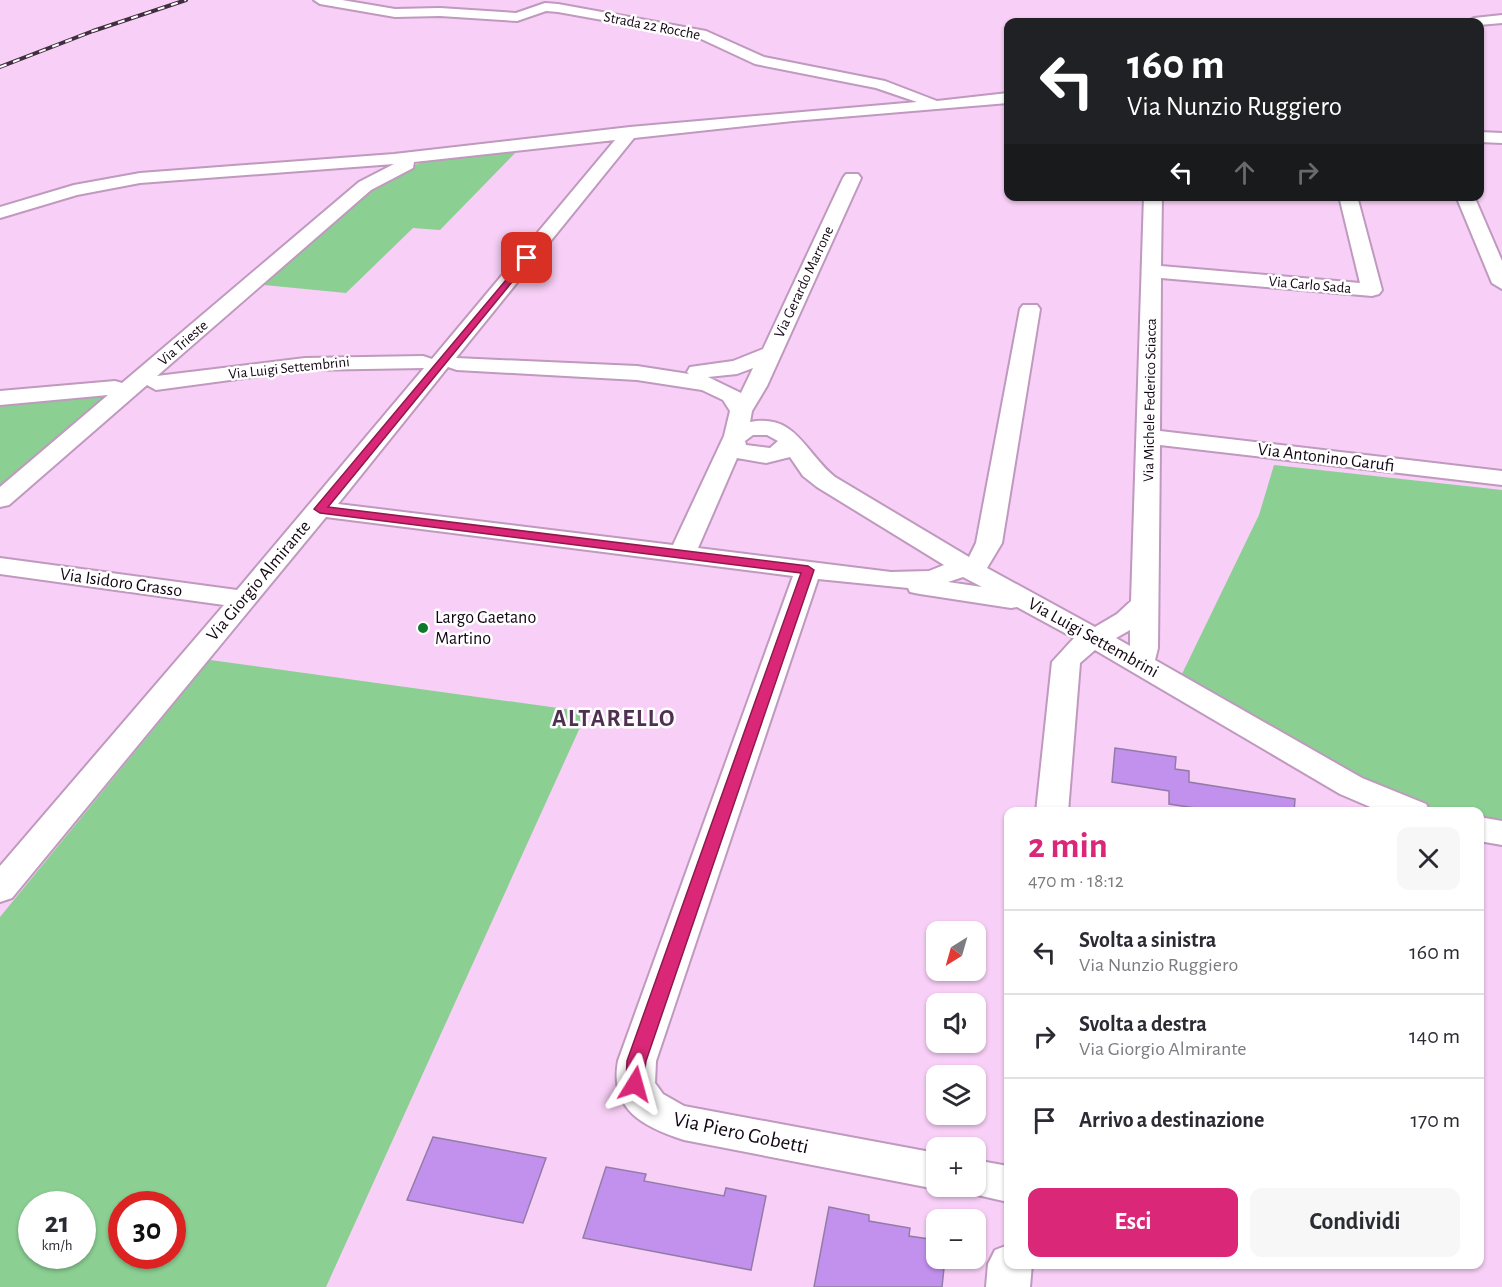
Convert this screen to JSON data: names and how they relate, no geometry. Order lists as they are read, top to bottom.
{
  "streets": {
    "street": [
      "Strada 22 Rocche",
      "Via Gerardo Marrone",
      "Via Carlo Sada",
      "Via Trieste",
      "Via Luigi Settembrini",
      "Via Michele Federico Sciacca",
      "Via Antonino Garufi",
      "Via Giorgio Almirante",
      "Via Isidoro Grasso",
      "Via Piero Gobetti"
    ]
  },
  "crossings": [
    ["Strada 22 Rocche", "Via Trieste"],
    ["Via Gerardo Marrone", "Via Luigi Settembrini"],
    ["Via Carlo Sada", "Via Michele Federico Sciacca"],
    ["Via Trieste", "Via Giorgio Almirante"],
    ["Via Luigi Settembrini", "Via Michele Federico Sciacca"],
    ["Via Michele Federico Sciacca", "Via Antonino Garufi"],
    ["Via Giorgio Almirante", "Via Isidoro Grasso"]
  ],
  "districts": ["ALTARELLO"],
  "places": ["Largo Gaetano Martino"],
  "north": "bottom left",
  "page": {
    "turn": ["160 m", "Via Nunzio Ruggiero"],
    "heading": ["2 min", "470 m · 18:12"],
    "list": [
      {
        "name": "Svolta a sinistra",
        "note": "Via Nunzio Ruggiero",
        "value": "160 m"
      },
      {
        "name": "Svolta a destra",
        "note": "Via Giorgio Almirante",
        "value": "140 m"
      },
      {
        "name": "Arrivo a destinazione",
        "value": "170 m"
      }
    ],
    "map_buttons": ["+", "−"],
    "buttons": ["Esci", "Condividi"],
    "speed": "21 km/h",
    "limit": "30"
  }
}
